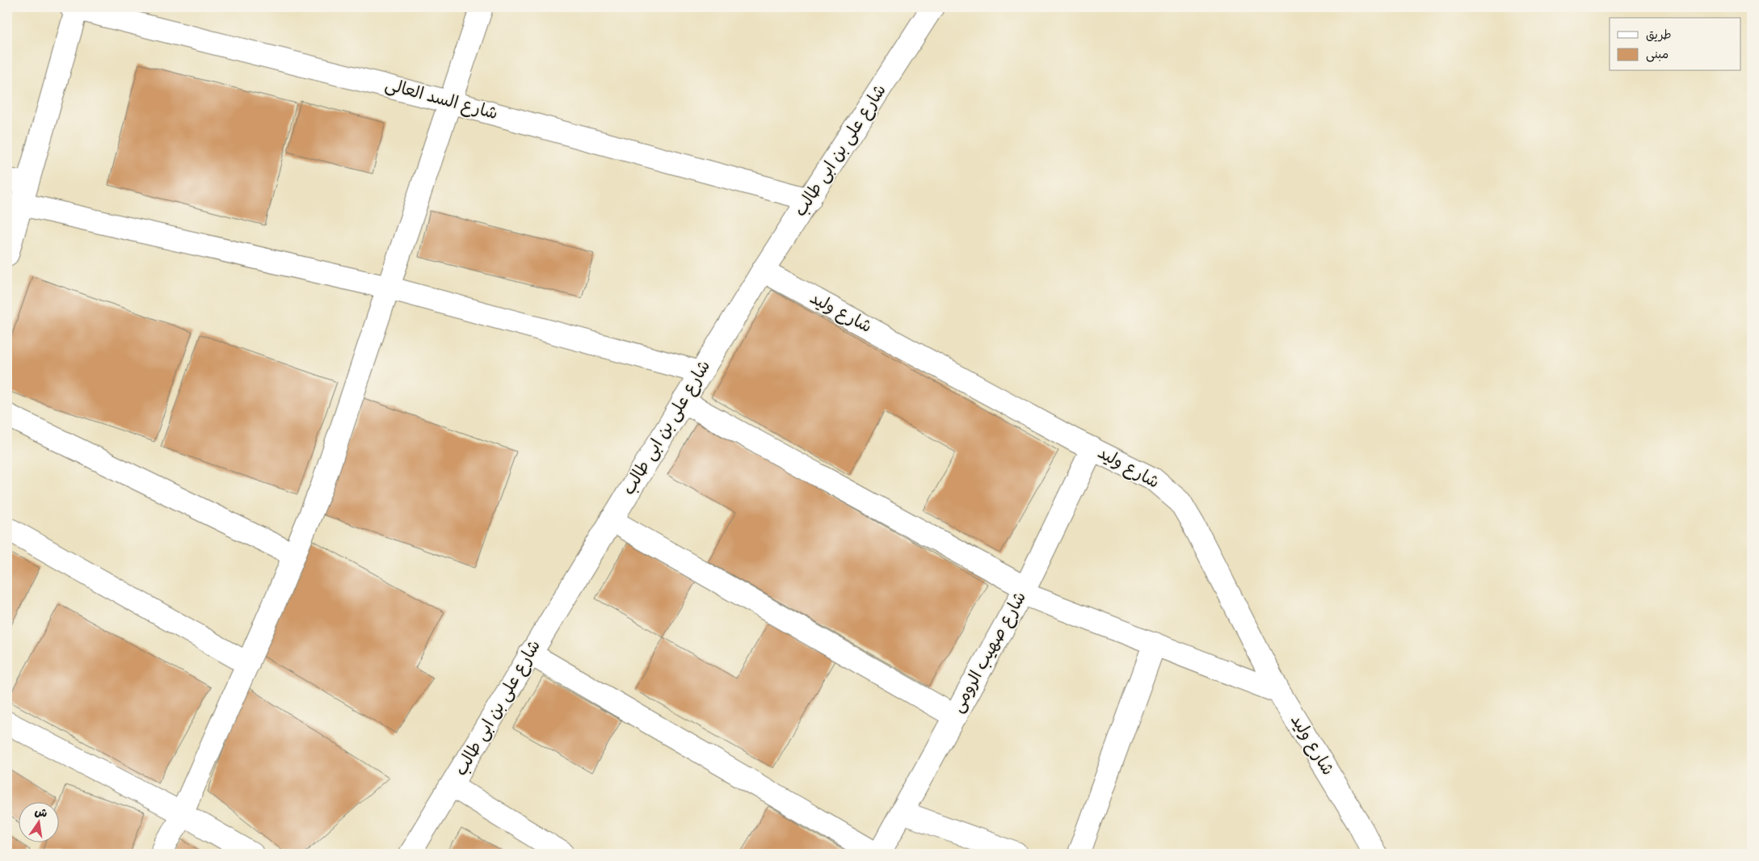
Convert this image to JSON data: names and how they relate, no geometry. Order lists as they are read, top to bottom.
{
  "streets": {
    "street": [
      "شارع السد العالى",
      "شارع على بن ابى طالب",
      "شارع وليد",
      "شارع صهيب الرومى"
    ]
  },
  "crossings": [
    ["شارع السد العالى", "شارع على بن ابى طالب"],
    ["شارع على بن ابى طالب", "شارع وليد"],
    ["شارع وليد", "شارع صهيب الرومى"]
  ],
  "legend": ["طريق", "مبنى"],
  "north": "top"
}
